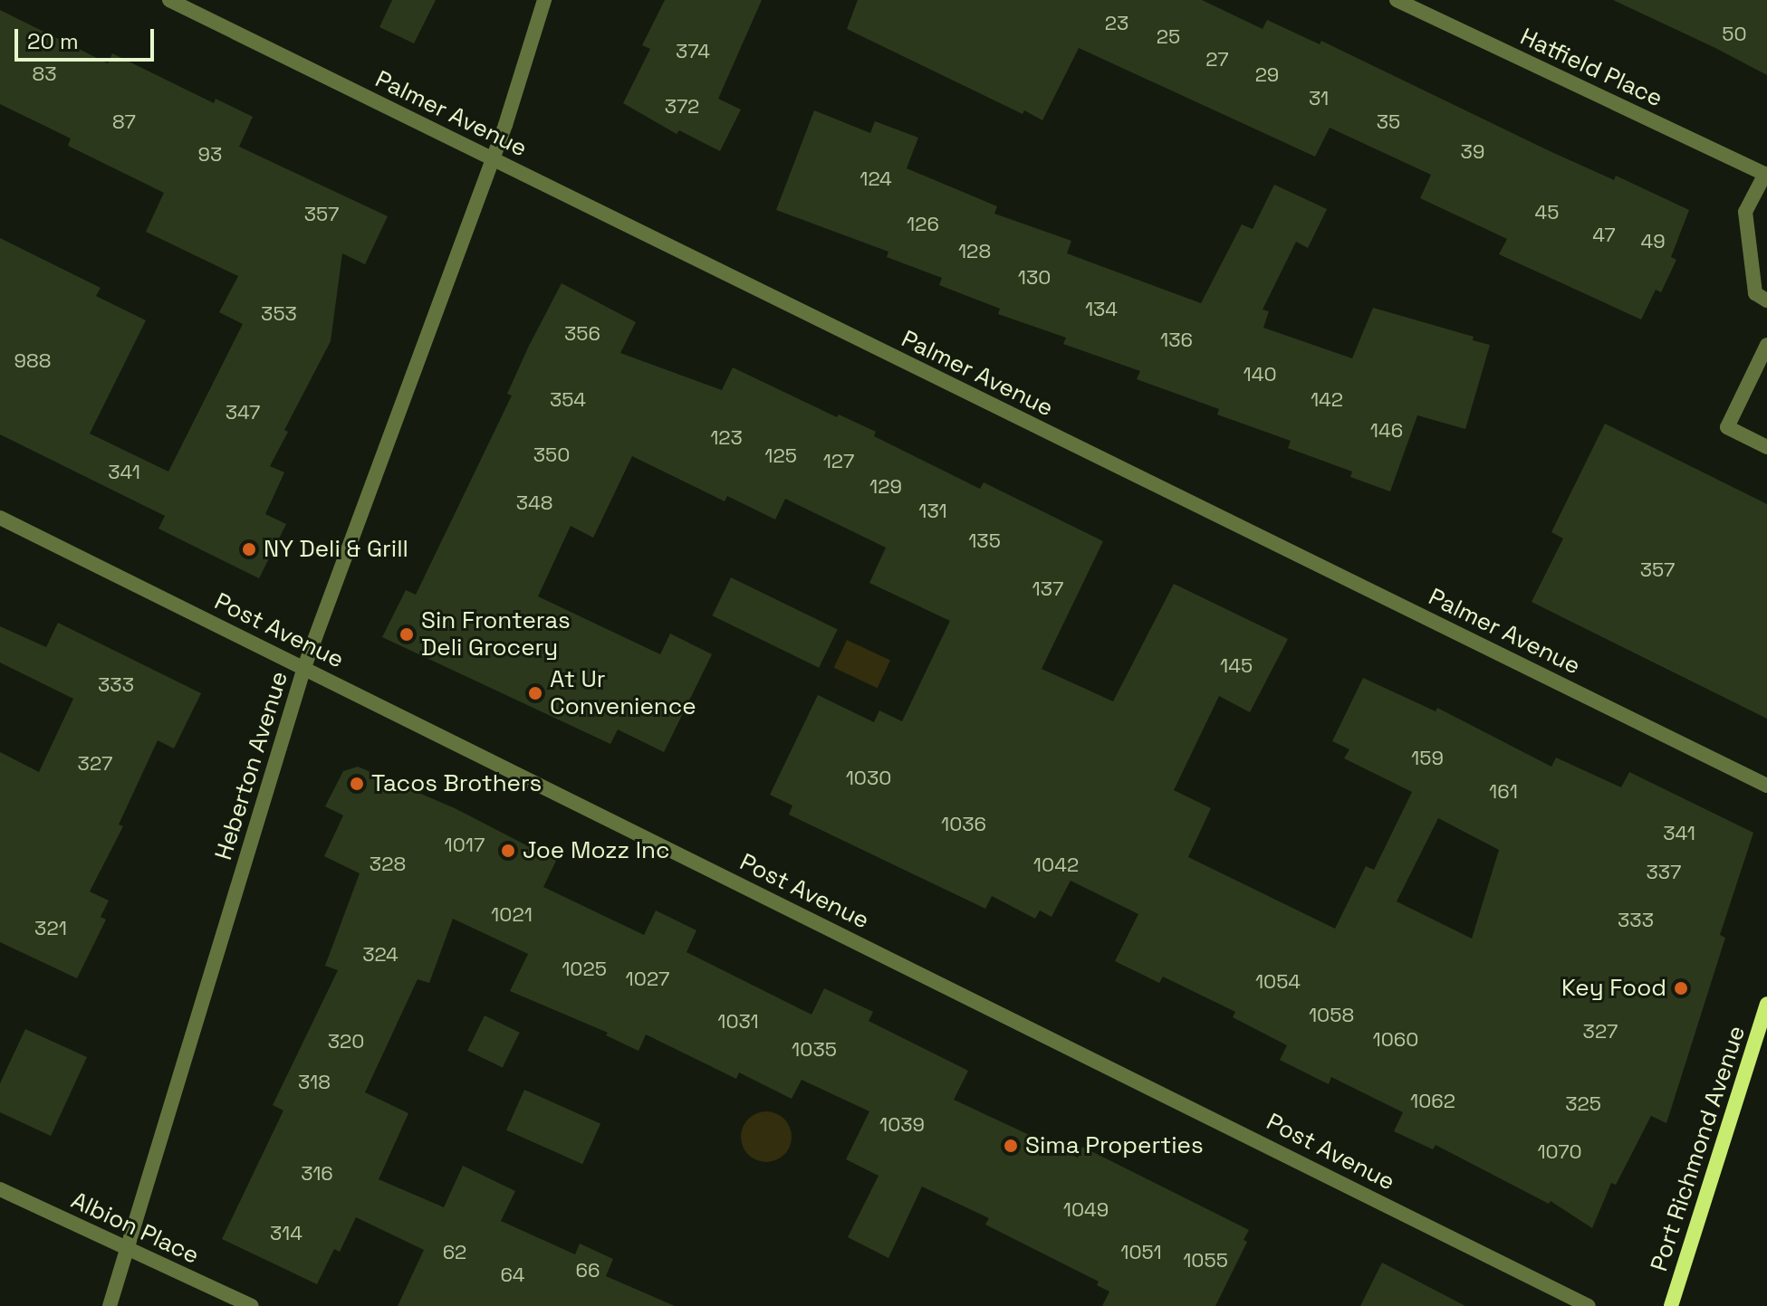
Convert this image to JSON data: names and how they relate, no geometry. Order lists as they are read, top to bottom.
{
  "streets": {
    "street": [
      "Hatfield Place",
      "Palmer Avenue",
      "Post Avenue",
      "Heberton Avenue",
      "Port Richmond Avenue",
      "Albion Place"
    ]
  },
  "crossings": [
    ["Palmer Avenue", "Heberton Avenue"],
    ["Post Avenue", "Heberton Avenue"],
    ["Heberton Avenue", "Albion Place"]
  ],
  "places": [
    "NY Deli & Grill",
    "Sin Fronteras Deli Grocery",
    "At Ur Convenience",
    "Tacos Brothers",
    "Joe Mozz Inc",
    "Key Food",
    "Sima Properties"
  ],
  "house_numbers": [
    "23",
    "50",
    "25",
    "374",
    "27",
    "83",
    "29",
    "31",
    "372",
    "87",
    "35",
    "39",
    "93",
    "124",
    "45",
    "357",
    "126",
    "47",
    "49",
    "128",
    "130",
    "134",
    "353",
    "356",
    "136",
    "988",
    "140",
    "354",
    "142",
    "347",
    "146",
    "123",
    "350",
    "125",
    "127",
    "341",
    "129",
    "348",
    "131",
    "135",
    "357",
    "137",
    "145",
    "333",
    "159",
    "327",
    "1030",
    "161",
    "1036",
    "341",
    "1017",
    "328",
    "1042",
    "337",
    "1021",
    "333",
    "321",
    "324",
    "1025",
    "1027",
    "1054",
    "1058",
    "1031",
    "327",
    "1060",
    "320",
    "1035",
    "318",
    "1062",
    "325",
    "1039",
    "1070",
    "316",
    "1049",
    "314",
    "62",
    "1051",
    "1055",
    "66",
    "64"
  ],
  "scale_bar": "20 m"
}
